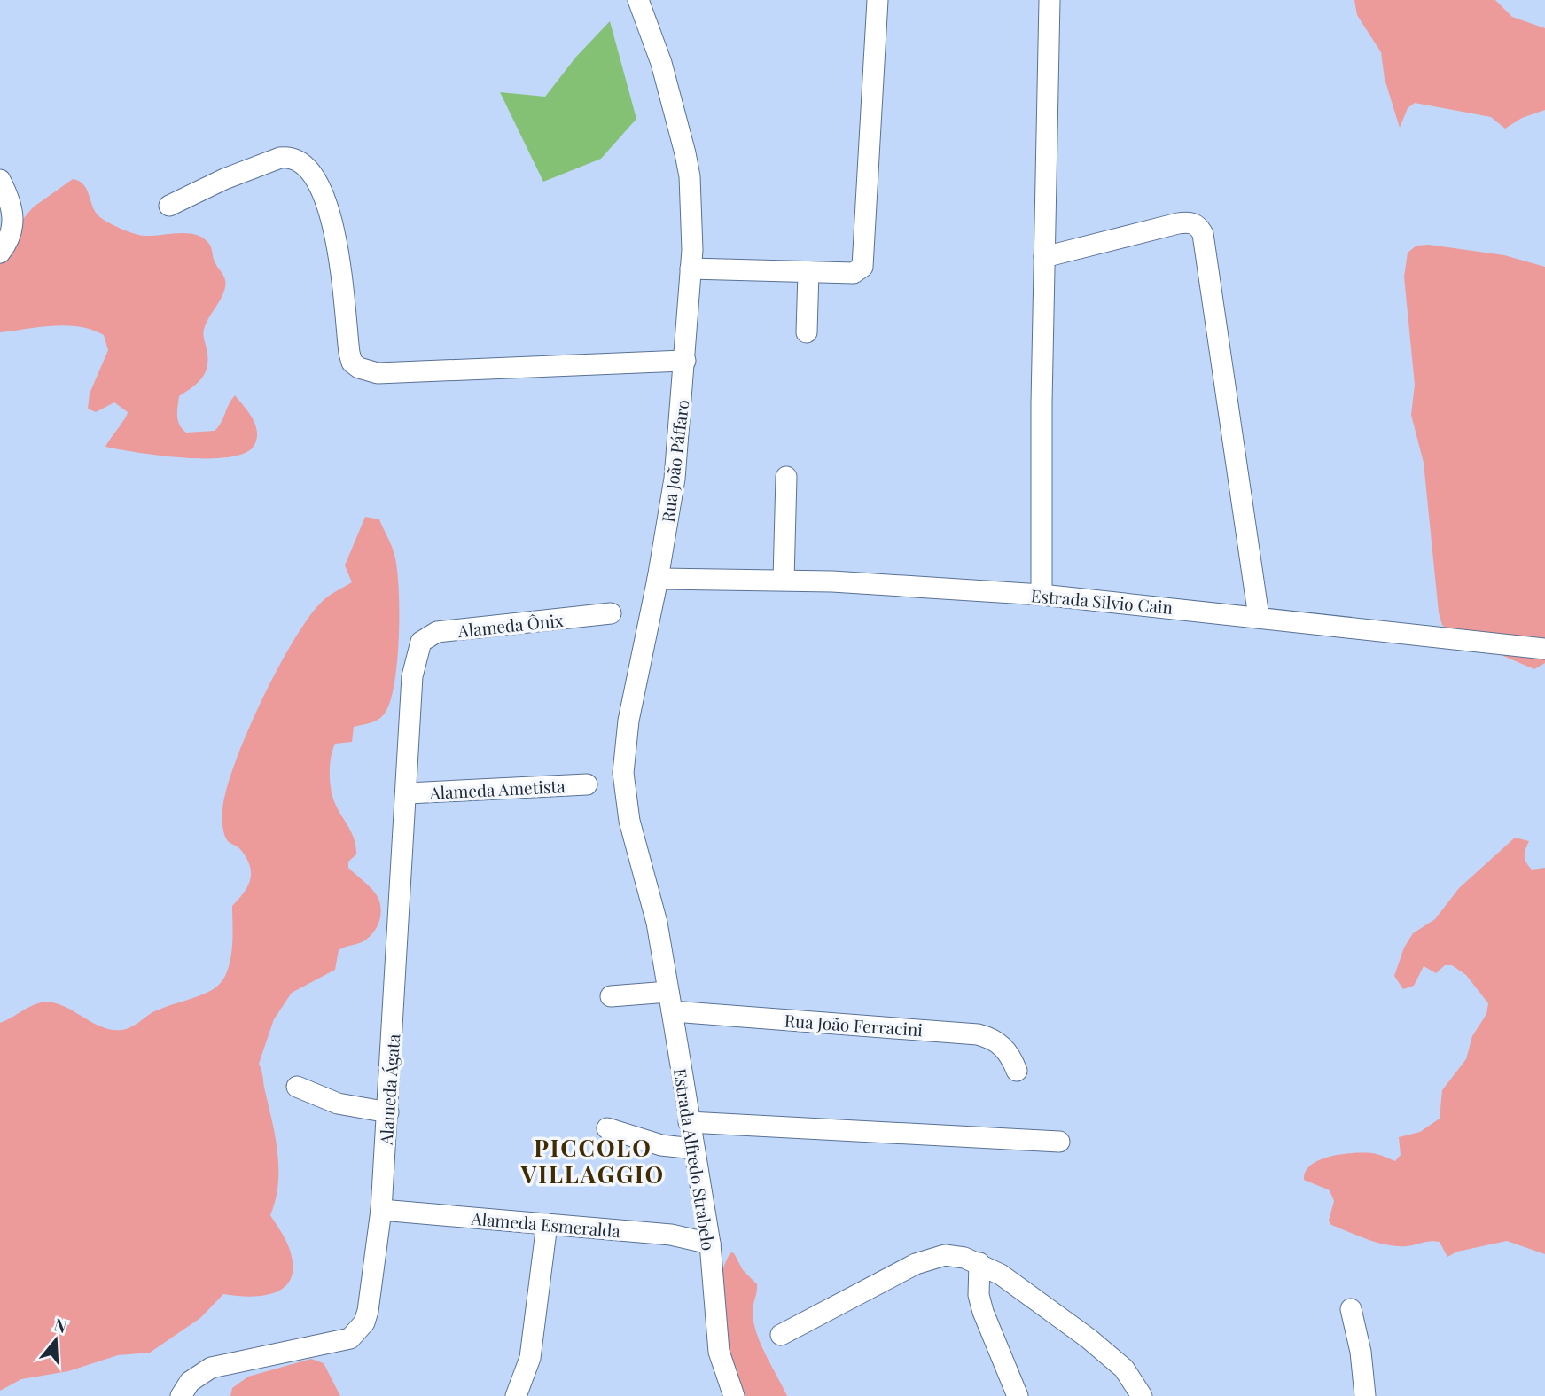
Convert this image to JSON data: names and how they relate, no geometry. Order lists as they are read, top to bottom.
{
  "streets": {
    "street": [
      "Rua João Páffaro",
      "Estrada Silvio Cain",
      "Alameda Ônix",
      "Alameda Ametista",
      "Rua João Ferracini",
      "Alameda Ágata",
      "Estrada Alfredo Strabelo",
      "Alameda Esmeralda"
    ]
  },
  "crossings": [
    ["Rua João Páffaro", "Estrada Silvio Cain"],
    ["Rua João Páffaro", "Estrada Alfredo Strabelo"],
    ["Alameda Ônix", "Alameda Ágata"],
    ["Alameda Ametista", "Alameda Ágata"],
    ["Rua João Ferracini", "Estrada Alfredo Strabelo"],
    ["Alameda Ágata", "Alameda Esmeralda"],
    ["Estrada Alfredo Strabelo", "Alameda Esmeralda"]
  ],
  "districts": ["PICCOLO VILLAGGIO"],
  "north": "top"
}
